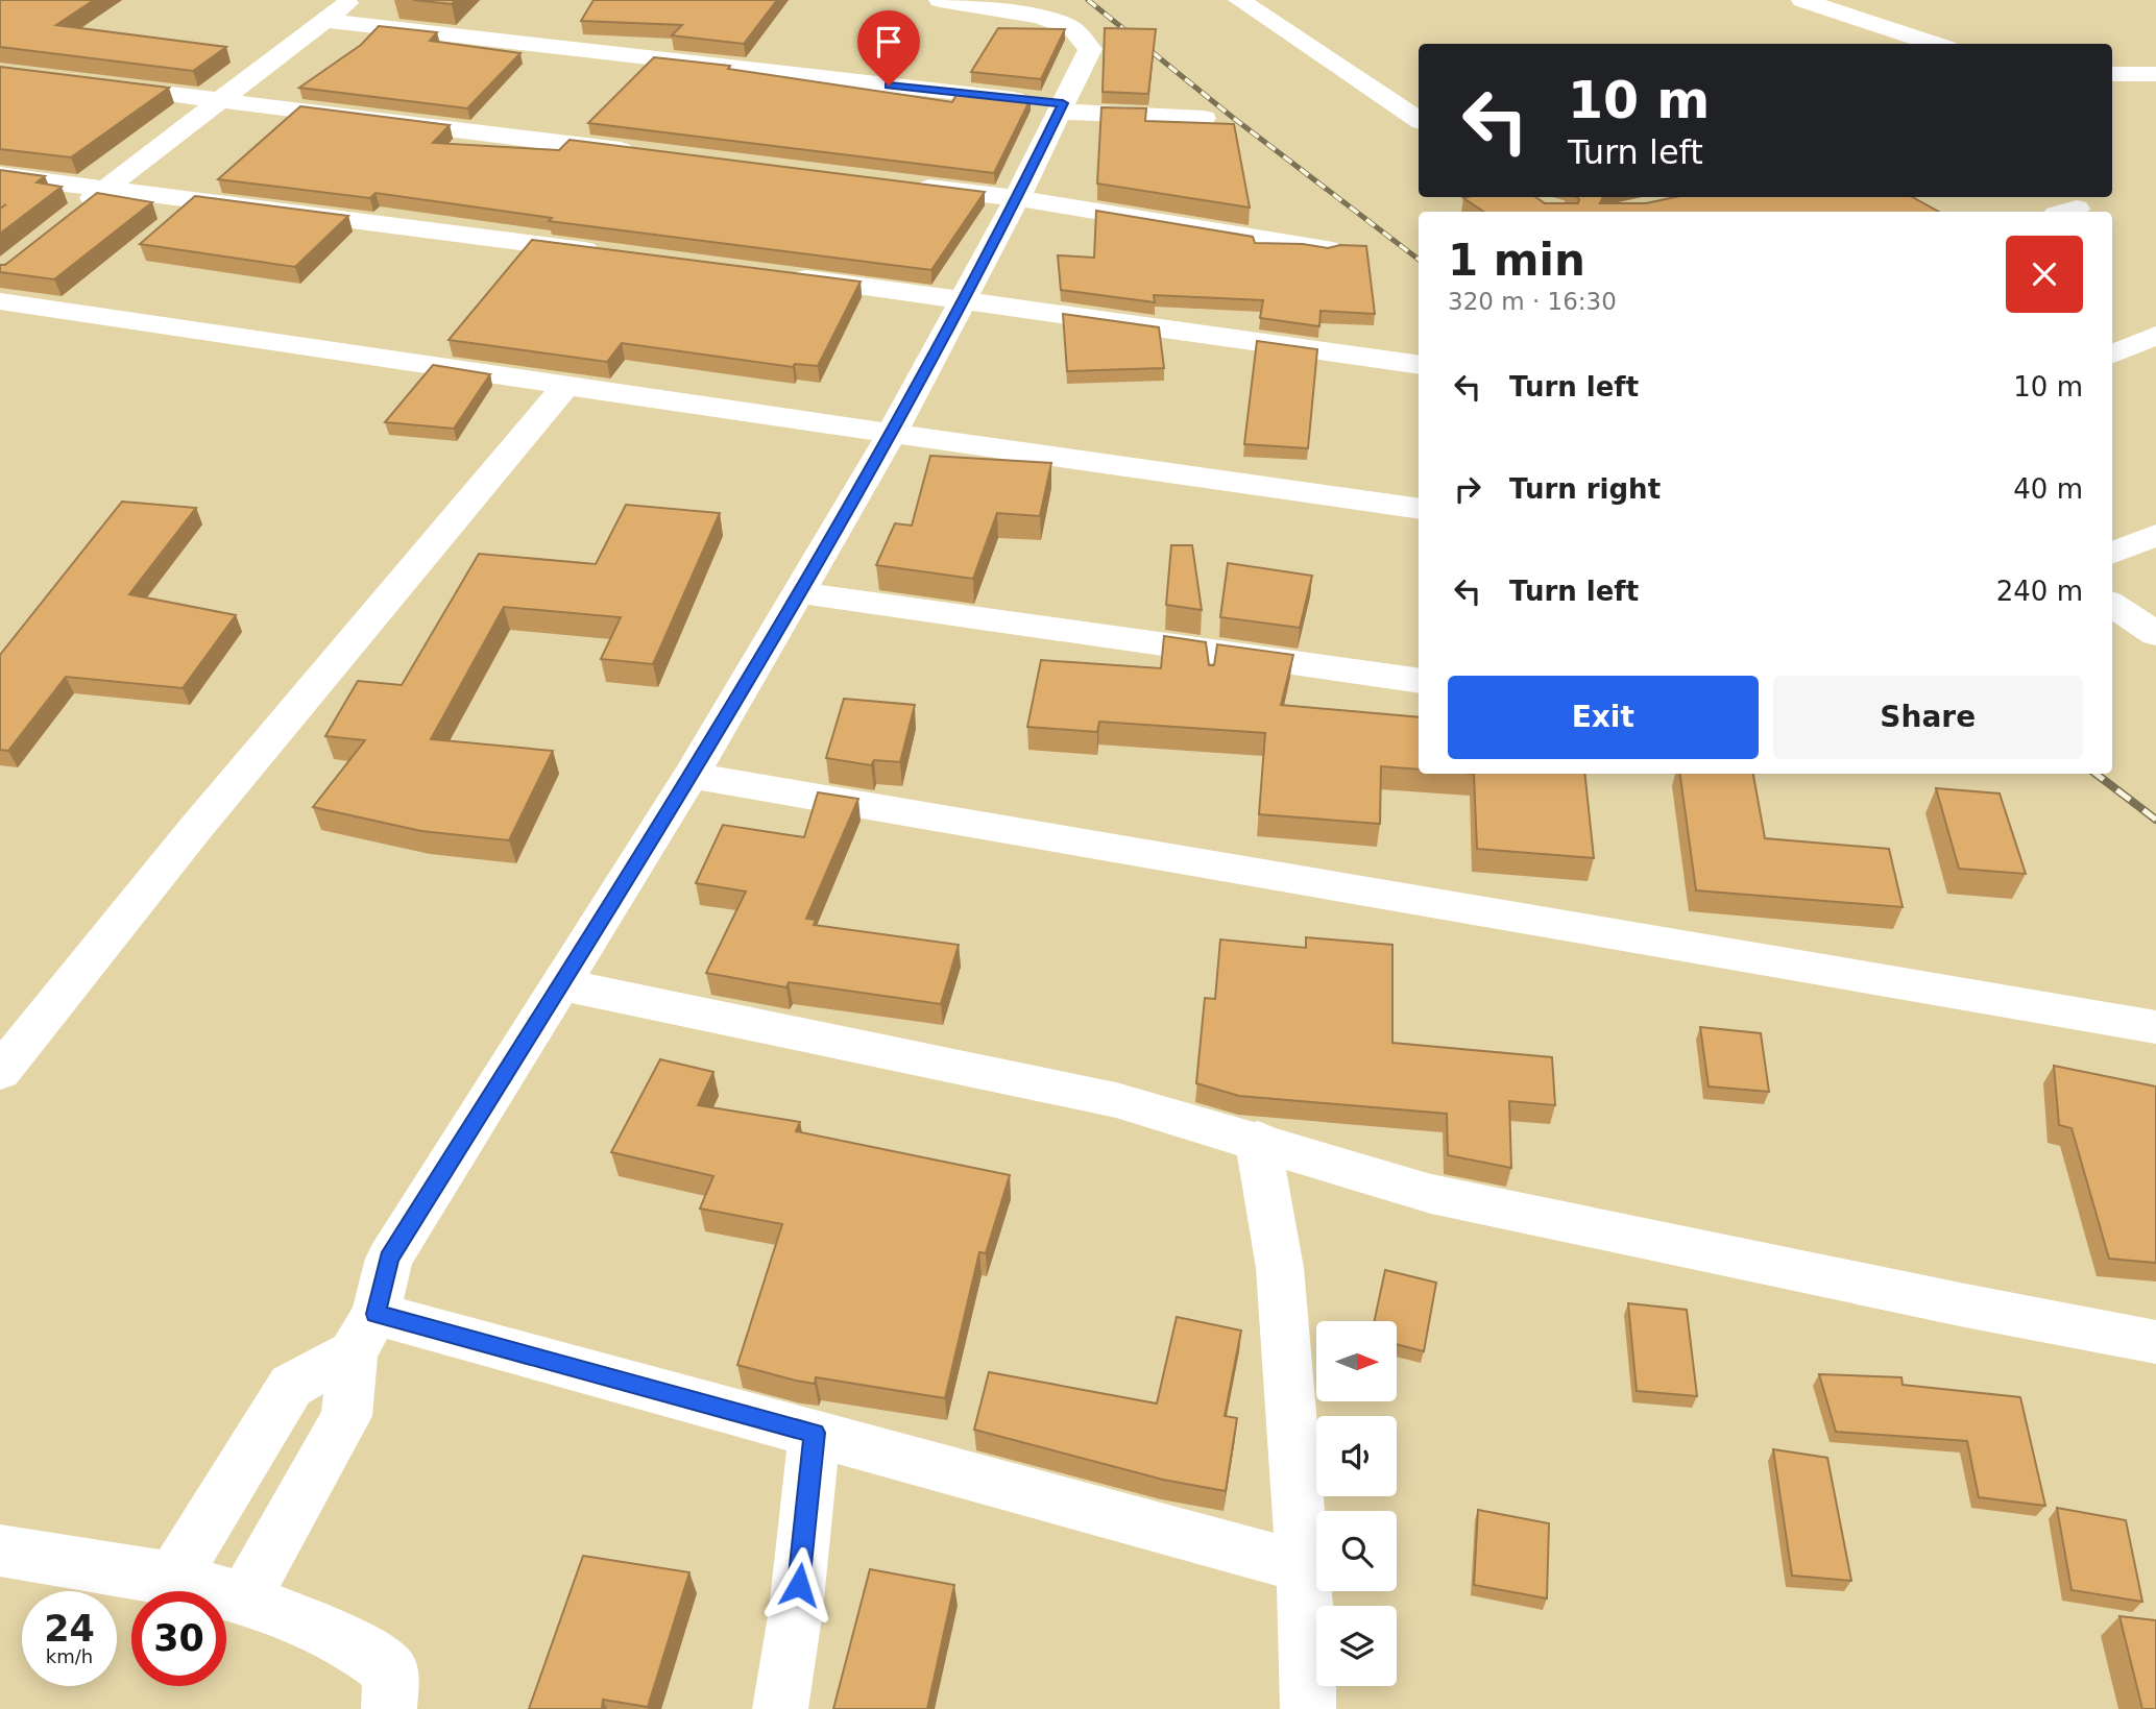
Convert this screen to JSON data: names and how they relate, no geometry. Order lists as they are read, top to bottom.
{
  "north": "right",
  "page": {
    "turn": ["10 m", "Turn left"],
    "heading": ["1 min", "320 m · 16:30"],
    "list": [
      {
        "name": "Turn left",
        "value": "10 m"
      },
      {
        "name": "Turn right",
        "value": "40 m"
      },
      {
        "name": "Turn left",
        "value": "240 m"
      }
    ],
    "buttons": ["Exit", "Share"],
    "speed": "24 km/h",
    "limit": "30"
  }
}
